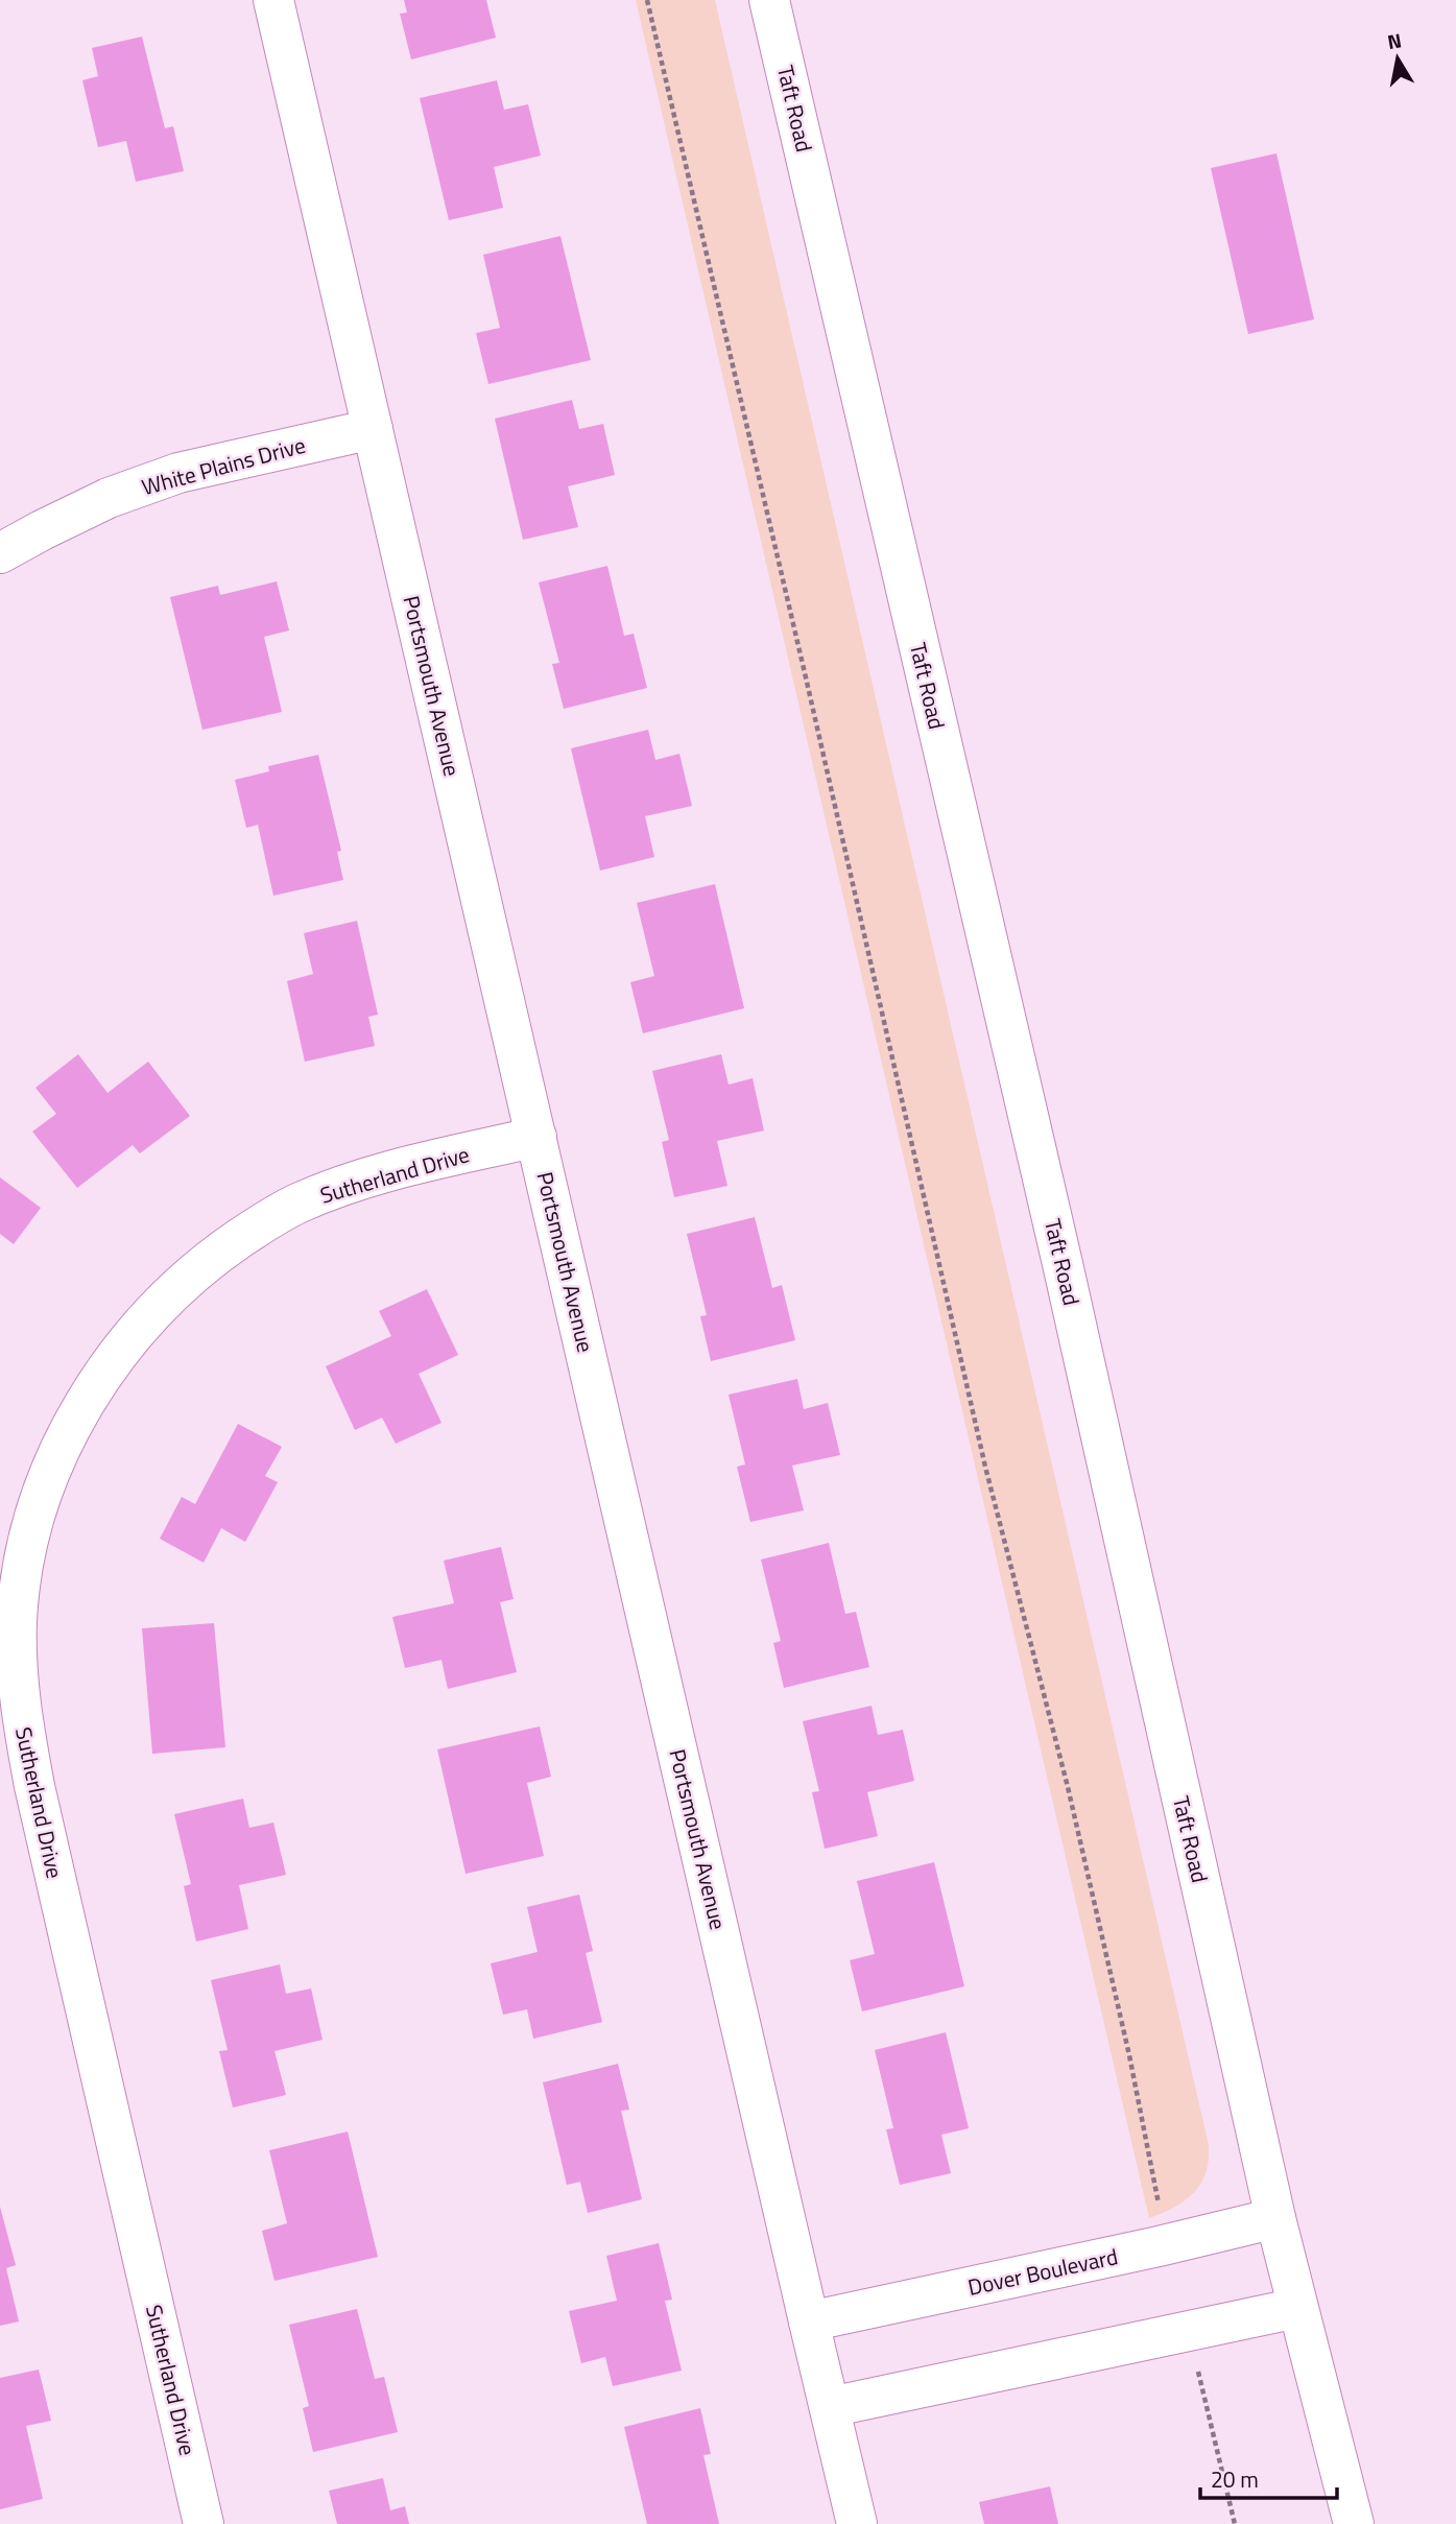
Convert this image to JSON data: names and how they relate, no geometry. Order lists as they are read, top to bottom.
{
  "streets": {
    "street": [
      "Taft Road",
      "White Plains Drive",
      "Portsmouth Avenue",
      "Sutherland Drive",
      "Dover Boulevard"
    ]
  },
  "crossings": [
    ["Taft Road", "Dover Boulevard"],
    ["White Plains Drive", "Portsmouth Avenue"],
    ["Portsmouth Avenue", "Sutherland Drive"],
    ["Portsmouth Avenue", "Dover Boulevard"]
  ],
  "scale_bar": "20 m",
  "north": "top"
}
